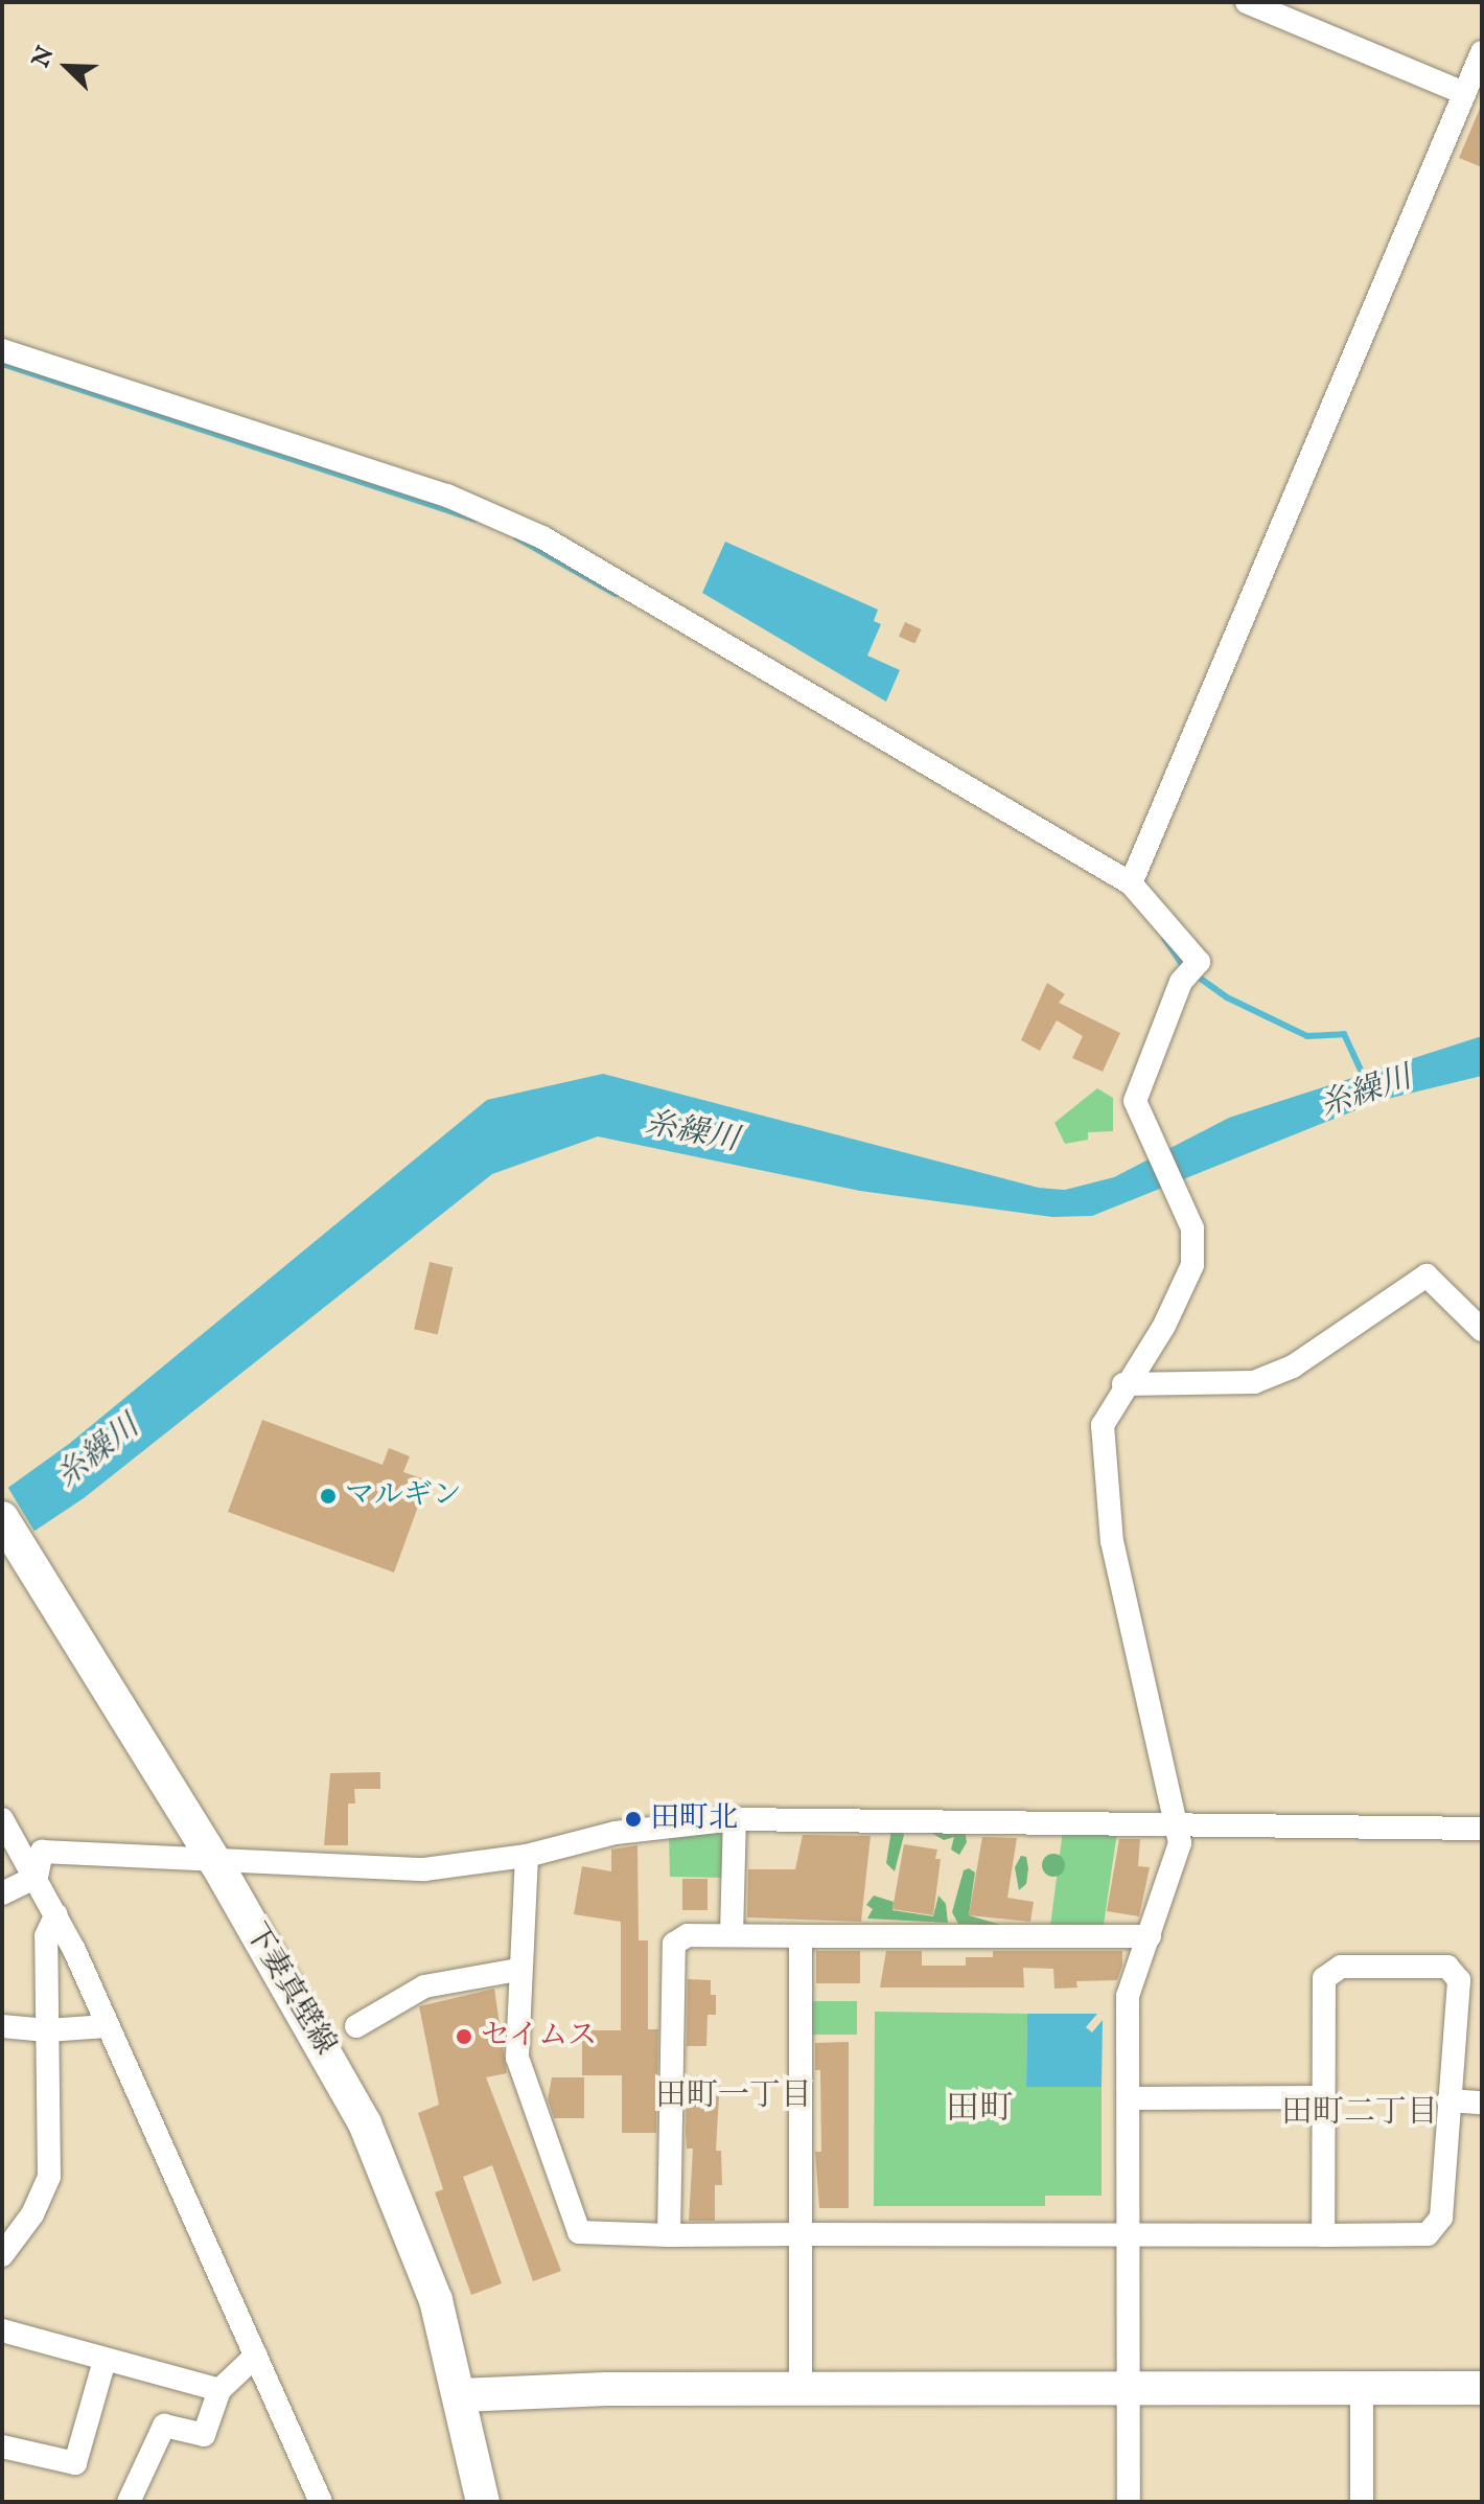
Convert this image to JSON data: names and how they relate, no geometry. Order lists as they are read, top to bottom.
{
  "streets": {
    "main road": ["下妻真壁線"]
  },
  "districts": ["田町一丁目", "田町", "田町二丁目"],
  "water": ["糸繰川"],
  "places": ["マルギン", "田町北", "セイムス"],
  "north": "top left"
}
